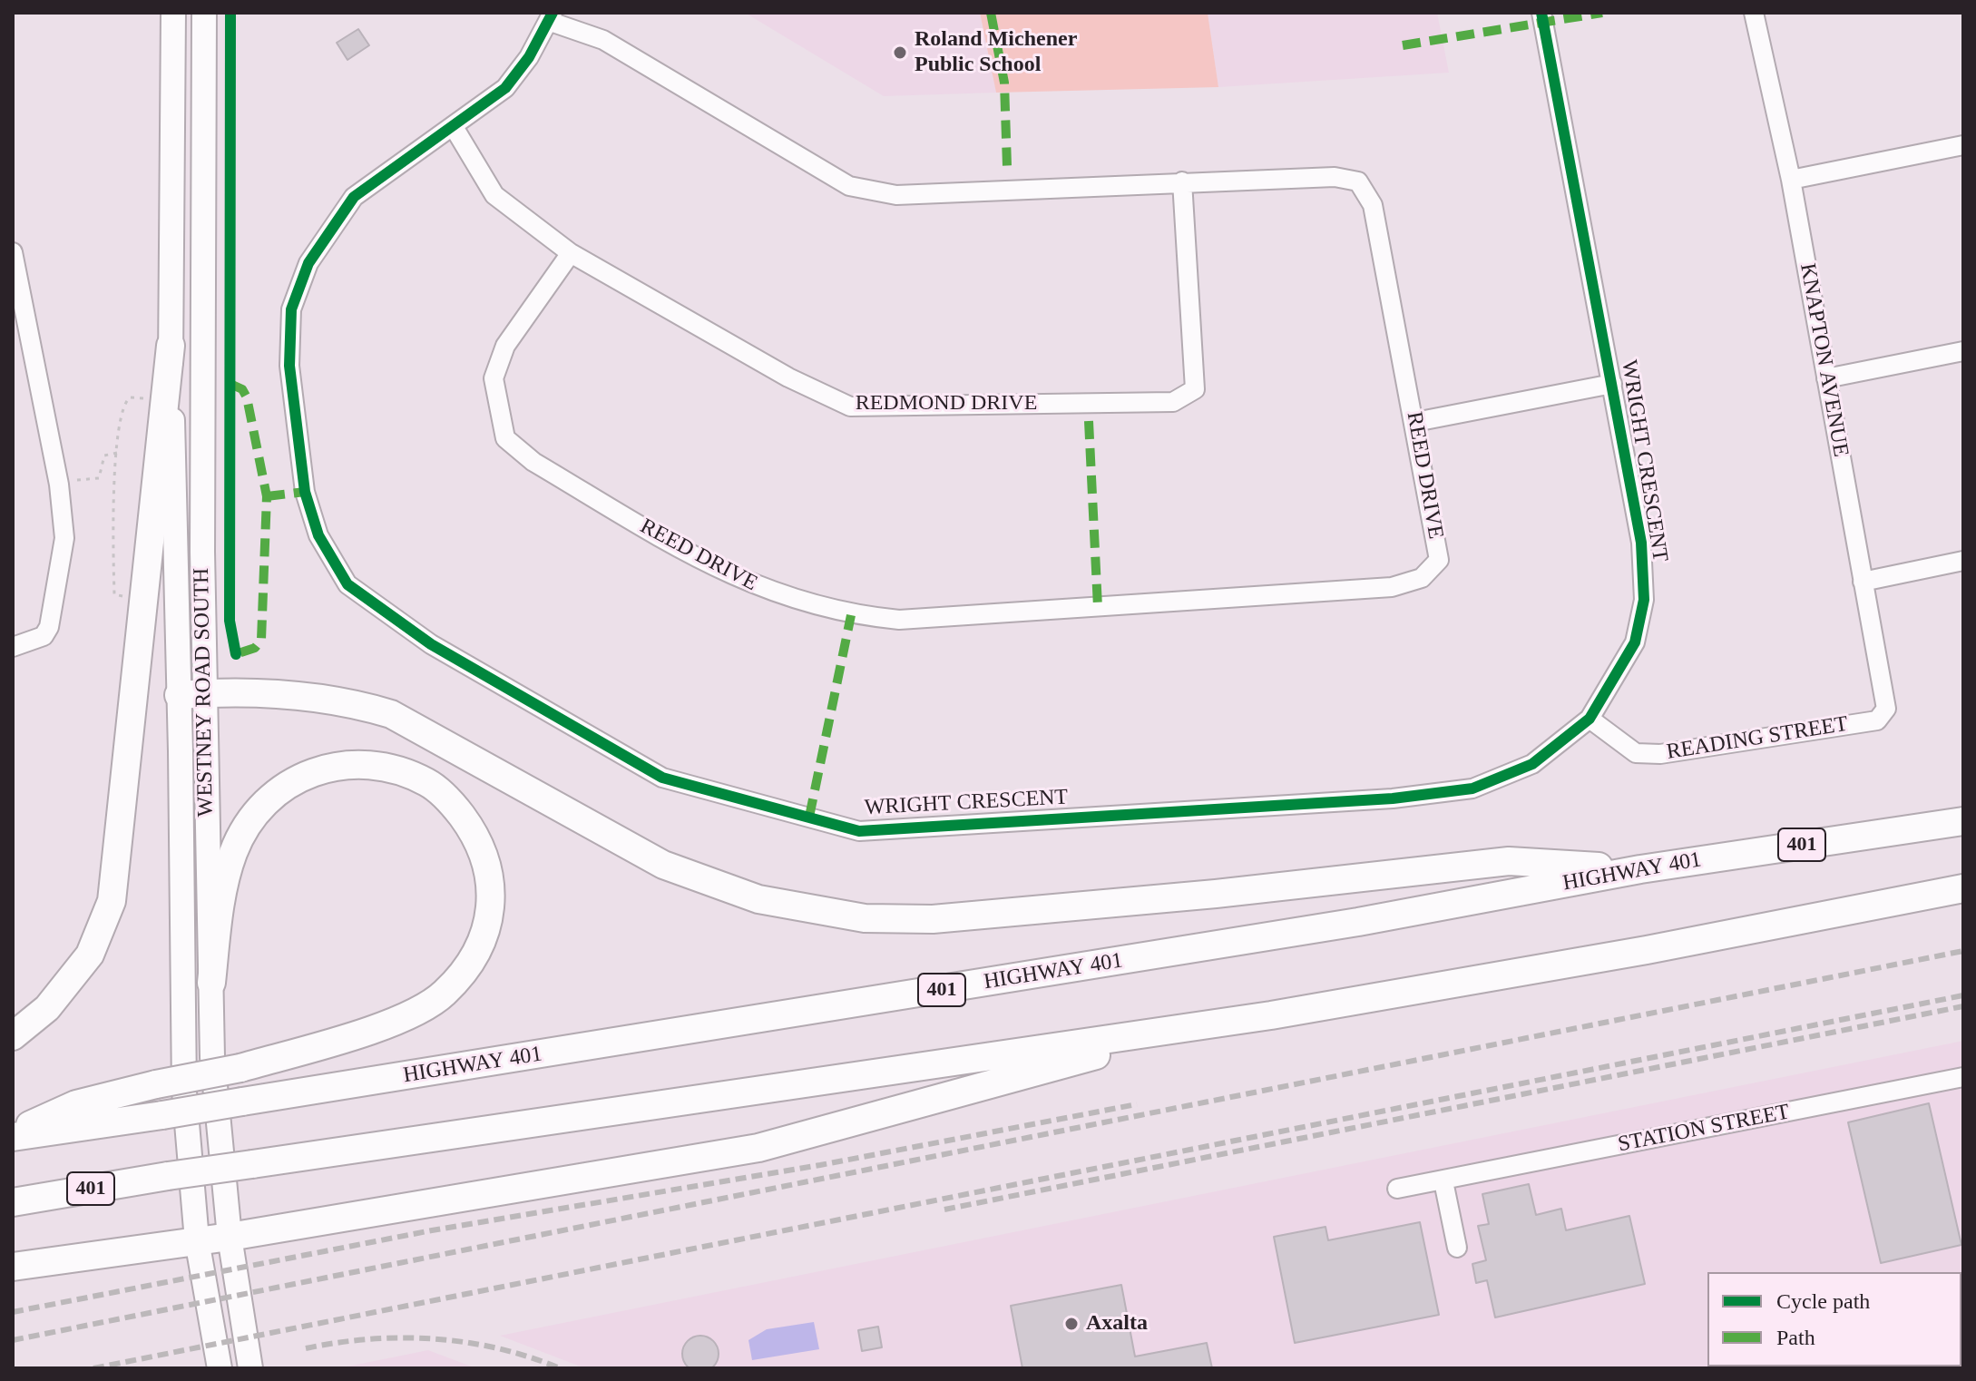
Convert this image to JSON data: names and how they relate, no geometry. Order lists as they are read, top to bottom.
{
  "streets": {
    "highway": ["401", "HIGHWAY 401"],
    "main road": ["WESTNEY ROAD SOUTH"],
    "street": [
      "KNAPTON AVENUE",
      "REDMOND DRIVE",
      "WRIGHT CRESCENT",
      "REED DRIVE",
      "READING STREET",
      "STATION STREET"
    ]
  },
  "crossings": [
    ["KNAPTON AVENUE", "READING STREET"],
    ["REDMOND DRIVE", "WRIGHT CRESCENT"],
    ["REDMOND DRIVE", "REED DRIVE"],
    ["WRIGHT CRESCENT", "REED DRIVE"],
    ["WRIGHT CRESCENT", "READING STREET"]
  ],
  "places": ["Roland Michener Public School", "Axalta"],
  "legend": ["Cycle path", "Path"]
}
